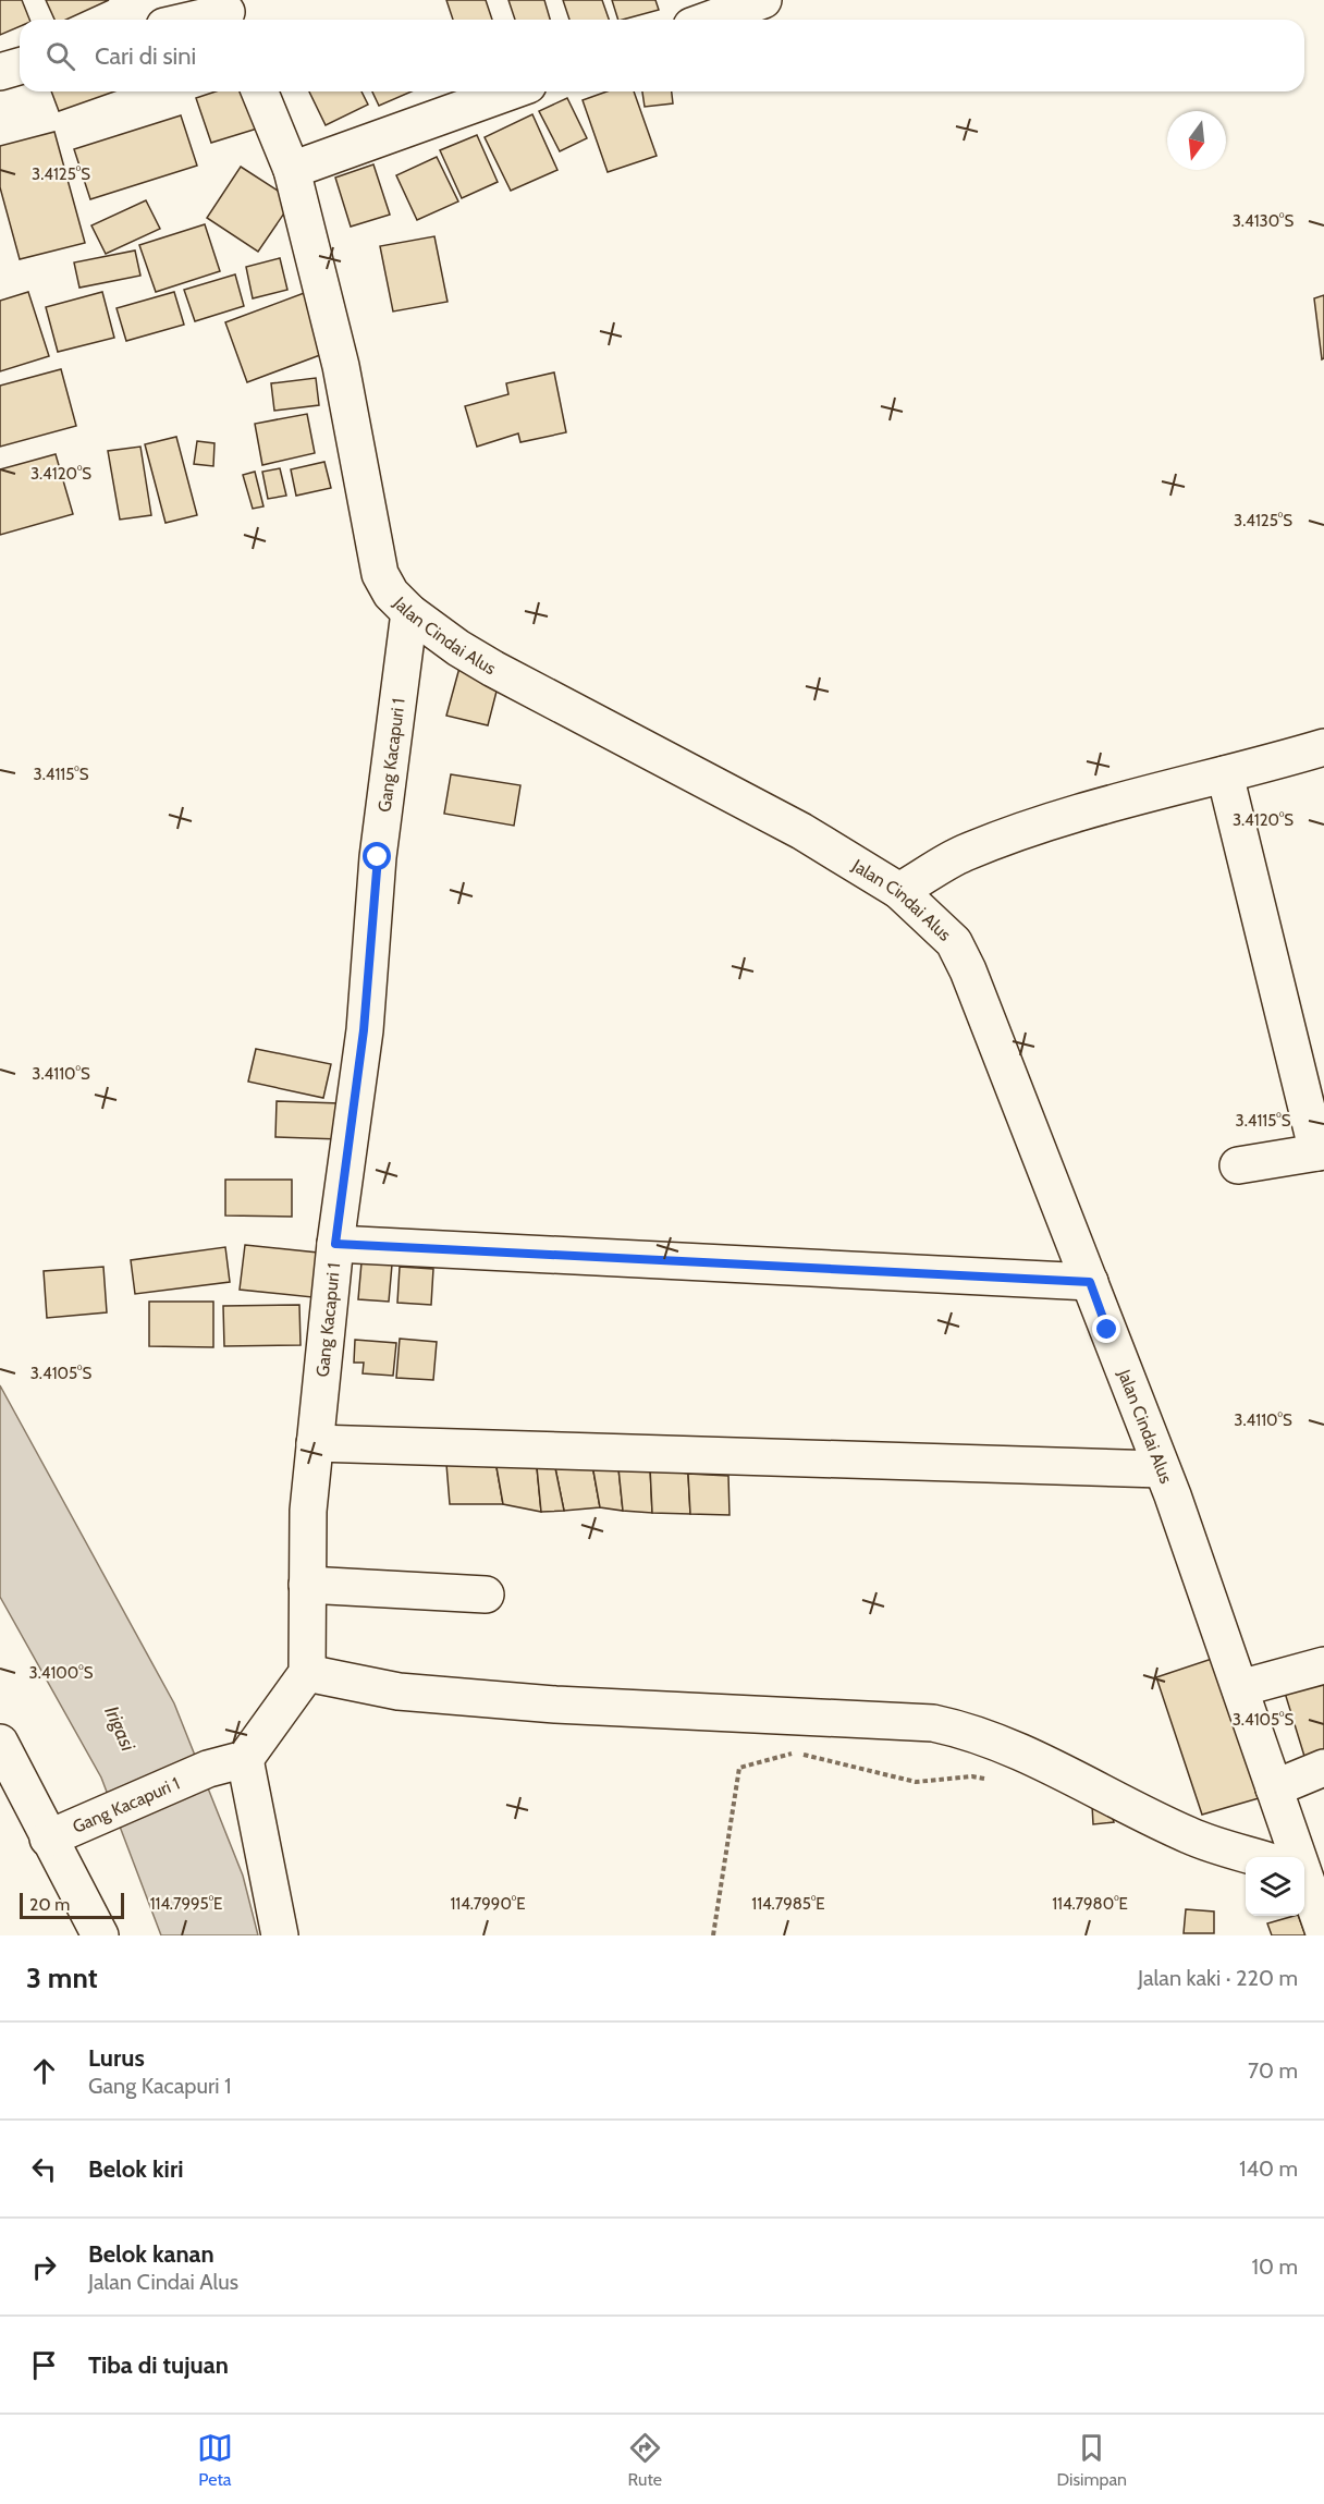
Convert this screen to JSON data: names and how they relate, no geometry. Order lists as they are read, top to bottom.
{
  "streets": {
    "street": ["Jalan Cindai Alus", "Gang Kacapuri 1"]
  },
  "crossings": [
    ["Jalan Cindai Alus", "Gang Kacapuri 1"]
  ],
  "water": ["Irigasi"],
  "scale_bar": "20 m",
  "north": "bottom",
  "page": {
    "search": "Cari di sini",
    "scale": "20 m",
    "heading": ["3 mnt", "Jalan kaki · 220 m"],
    "list": [
      ["Lurus", "Gang Kacapuri 1", "70 m"],
      ["Belok kiri", "140 m"],
      ["Belok kanan", "Jalan Cindai Alus", "10 m"],
      "Tiba di tujuan"
    ],
    "nav": ["Peta", "Rute", "Disimpan"]
  },
  "coordinates": [
    "3.4125°S",
    "3.4130°S",
    "3.4120°S",
    "3.4115°S",
    "3.4110°S",
    "3.4105°S",
    "3.4100°S",
    "114.7995°E",
    "114.7990°E",
    "114.7985°E",
    "114.7980°E"
  ]
}
